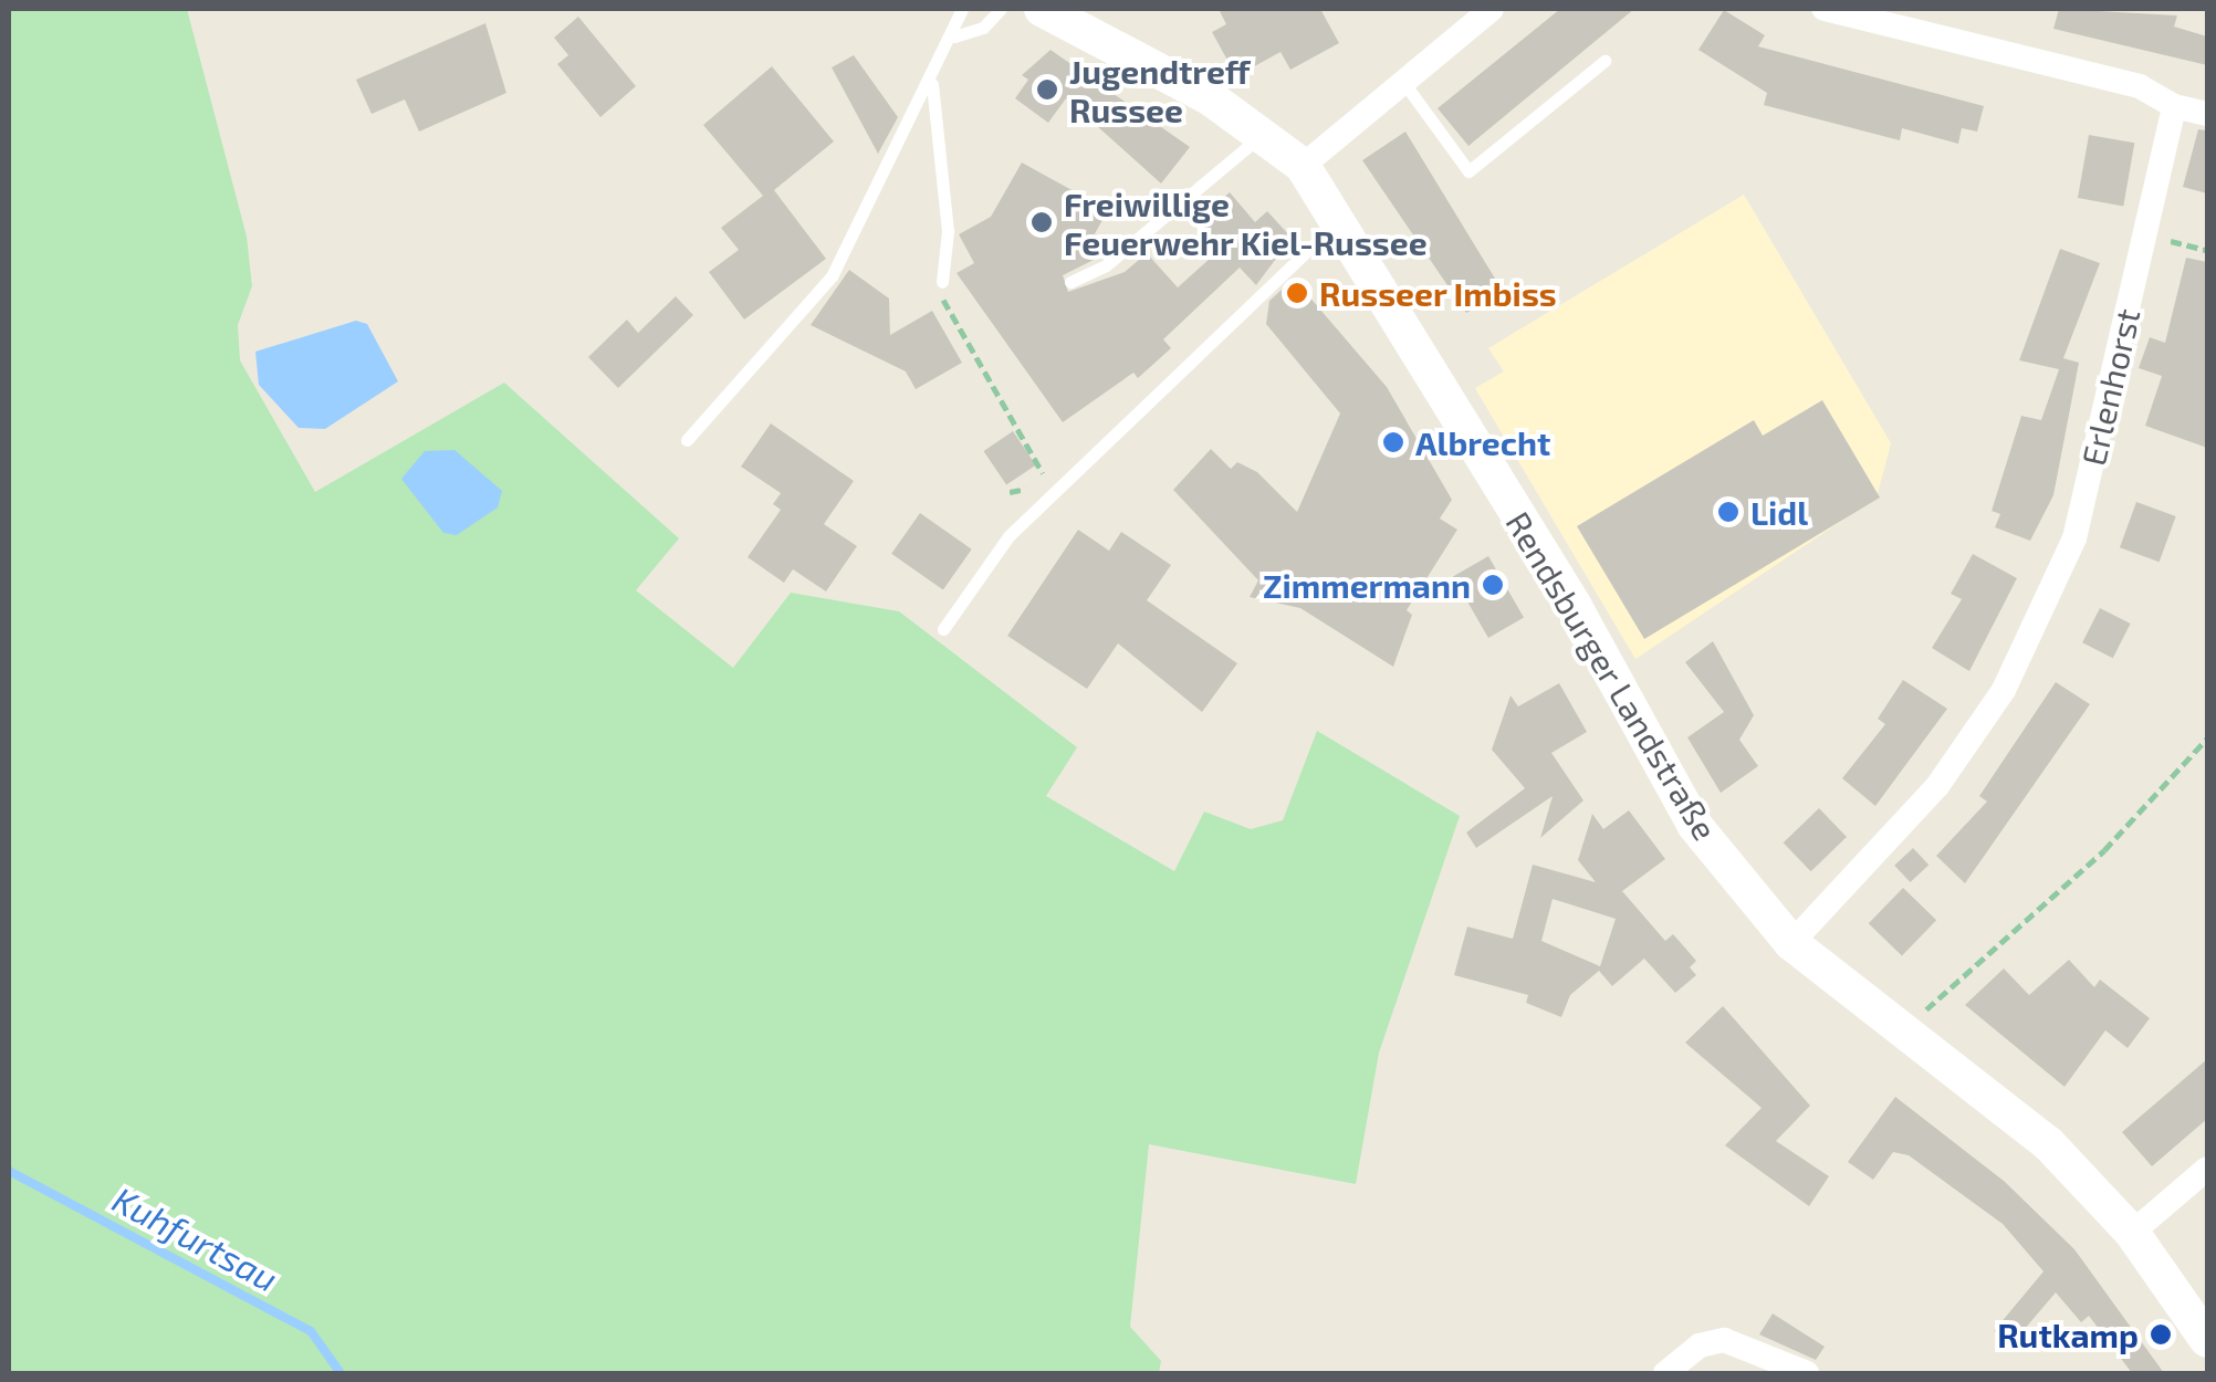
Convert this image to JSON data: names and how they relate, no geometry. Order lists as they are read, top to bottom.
{
  "streets": {
    "street": ["Erlenhorst", "Rendsburger Landstraße"]
  },
  "crossings": [
    ["Erlenhorst", "Rendsburger Landstraße"]
  ],
  "water": ["Kuhfurtsau"],
  "places": [
    "Jugendtreff Russee",
    "Freiwillige Feuerwehr Kiel-Russee",
    "Russeer Imbiss",
    "Albrecht",
    "Lidl",
    "Zimmermann",
    "Rutkamp"
  ]
}
